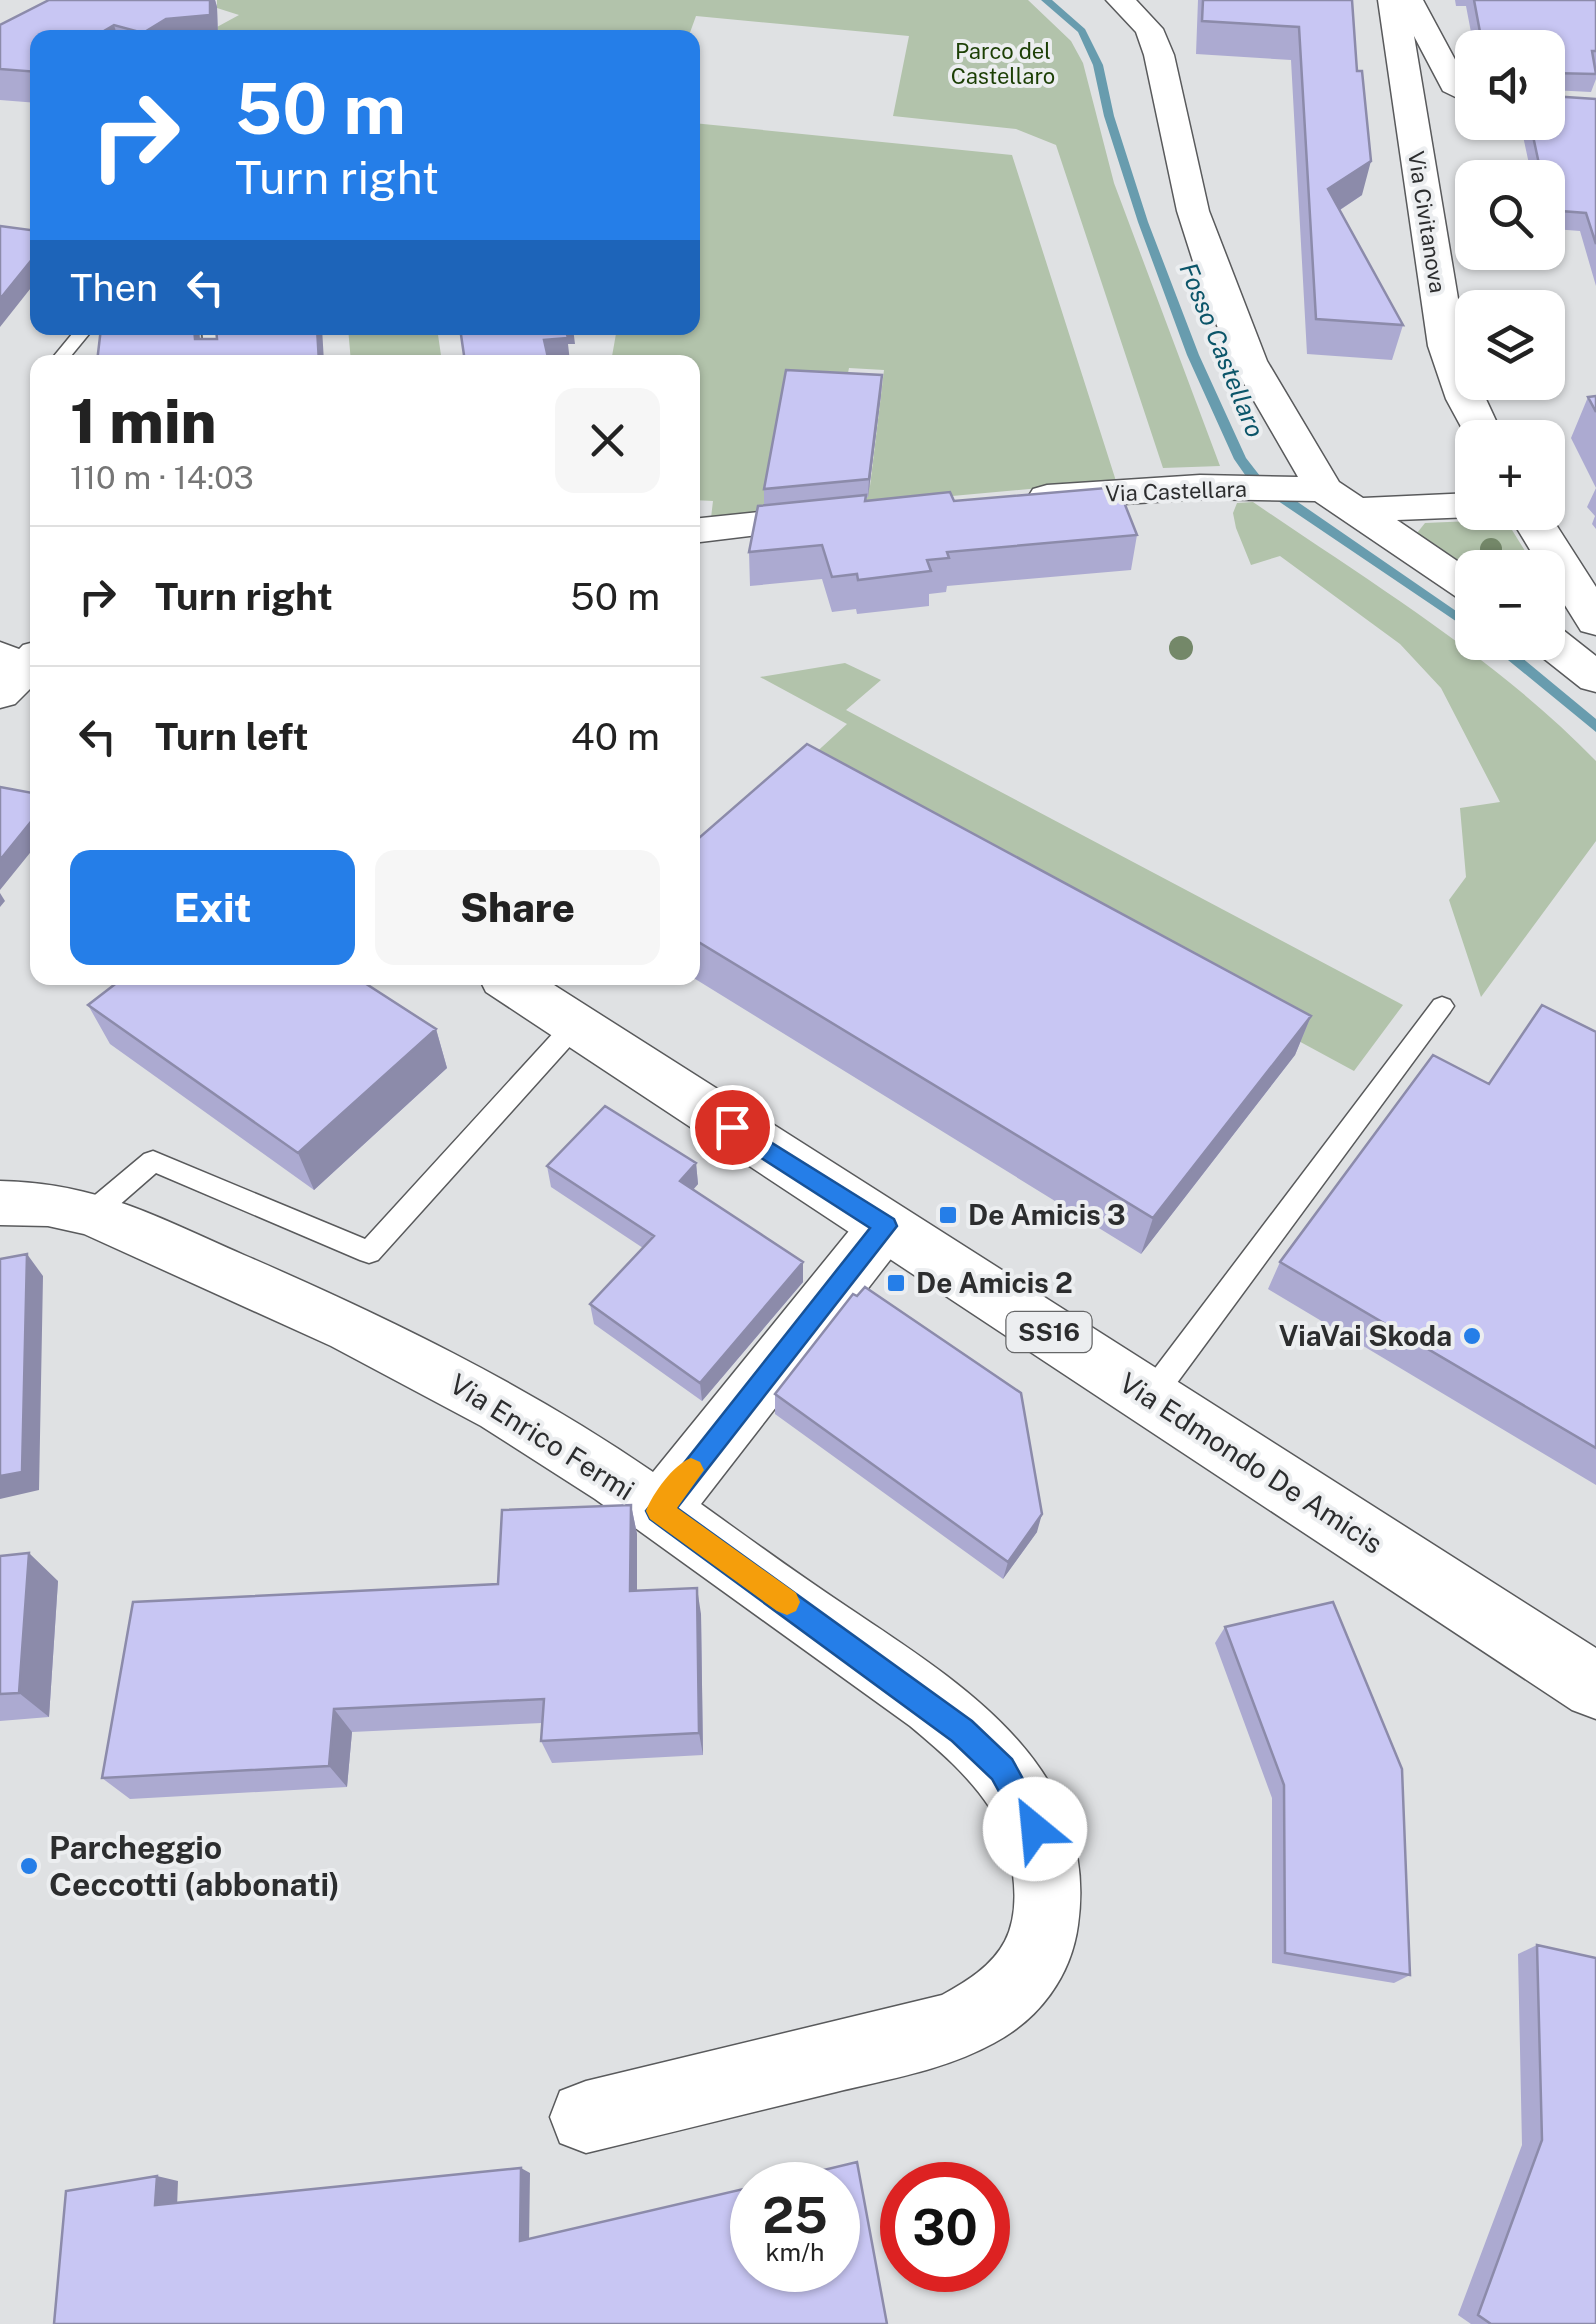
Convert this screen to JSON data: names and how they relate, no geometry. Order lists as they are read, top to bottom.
{
  "streets": {
    "street": [
      "Via Civitanova",
      "Via Castellara",
      "SS16",
      "Via Enrico Fermi",
      "Via Edmondo De Amicis"
    ]
  },
  "water": ["Fosso Castellaro"],
  "parks": ["Parco del Castellaro"],
  "places": {
    "transit": ["De Amicis 3", "De Amicis 2"],
    "other": ["ViaVai Skoda", "Parcheggio Ceccotti (abbonati)"]
  },
  "page": {
    "map_buttons": ["+", "−"],
    "turn": ["50 m", "Turn right"],
    "then": "Then",
    "heading": ["1 min", "110 m · 14:03"],
    "list": [
      {
        "name": "Turn right",
        "value": "50 m"
      },
      {
        "name": "Turn left",
        "value": "40 m"
      }
    ],
    "buttons": ["Exit", "Share"],
    "speed": "25 km/h",
    "limit": "30"
  }
}
